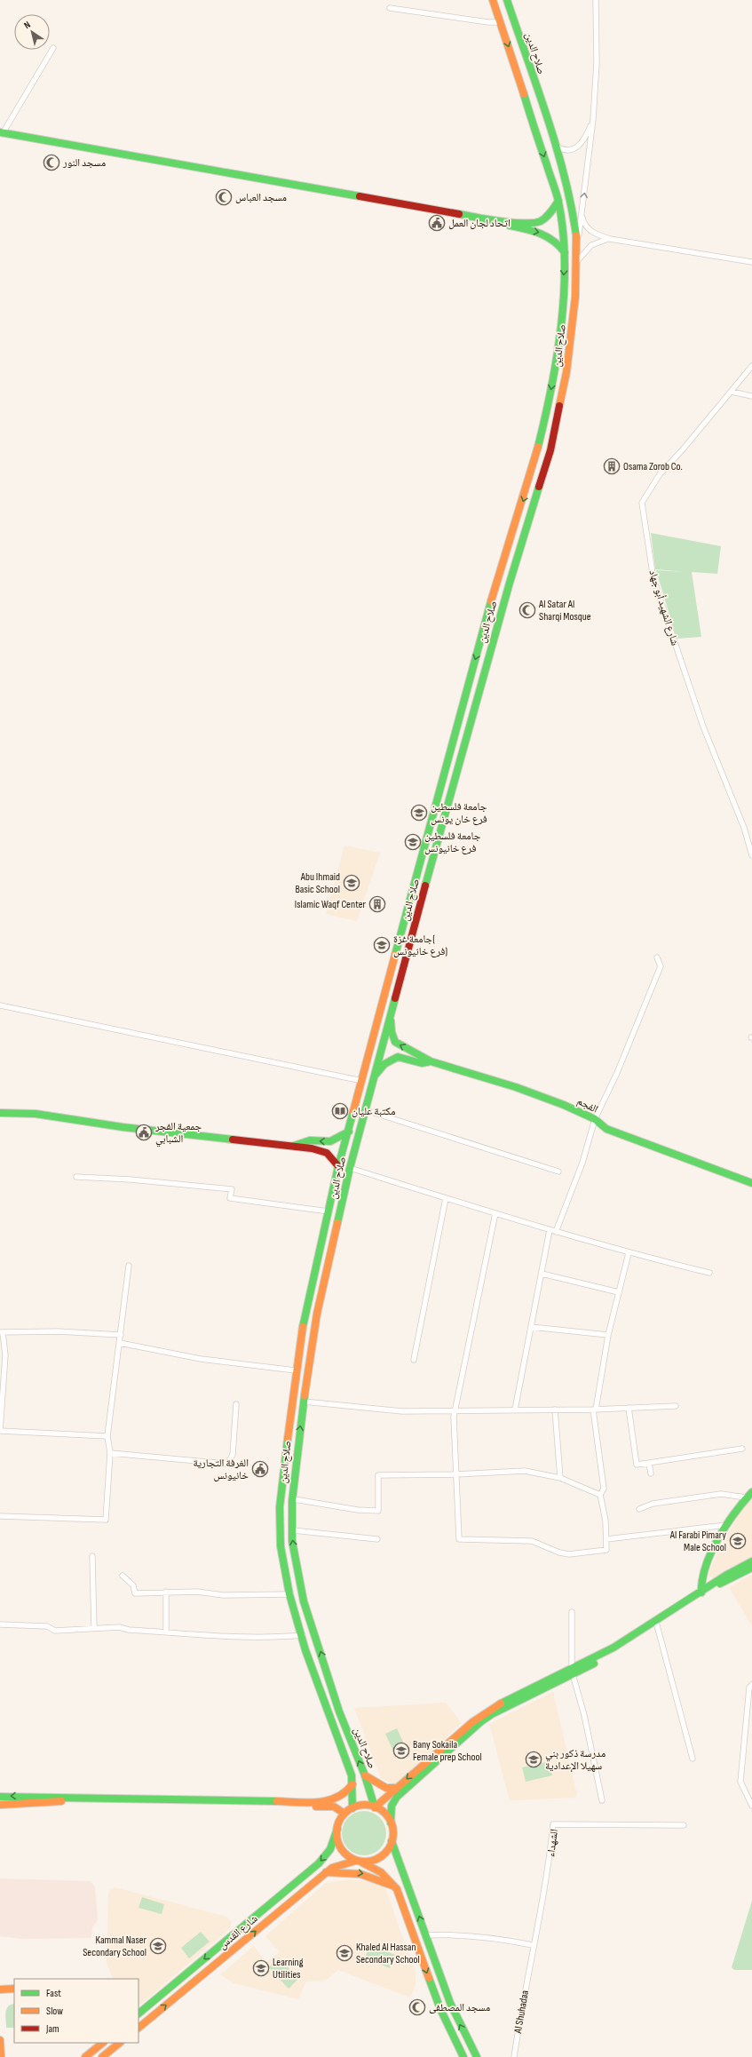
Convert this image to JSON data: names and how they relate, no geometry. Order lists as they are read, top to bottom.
{
  "streets": {
    "main road": ["صلاح الدين", "الفجم", "شارع القدس"],
    "street": ["شارع الشهيد أبو جهاد", "الشهداء", "Al Shuhadaa"]
  },
  "crossings": [
    ["صلاح الدين", "شارع القدس"],
    ["الشهداء", "Al Shuhadaa"]
  ],
  "places": {
    "mosque": [
      "مسجد النور",
      "مسجد العباس",
      "Al Satar Al Sharqi Mosque",
      "مسجد المصطفى"
    ],
    "public building": ["اتحاد لجان العمل", "جمعية الفجر الشبابي", "الغرفة التجارية خانيونس"],
    "building": ["Osama Zorob Co.", "Islamic Waqf Center"],
    "school or university": [
      "جامعة فلسطين فرع خان يونس",
      "جامعة فلسطين فرع خانيونس",
      "Abu Ihmaid Basic School",
      "جامعة غزة( فرع خانيونس)",
      "Al Farabi Pimary Male School",
      "Bany Sokaila Female prep School",
      "مدرسة ذكور بني سهيلا الإعدادية",
      "Kammal Naser Secondary School",
      "Khaled Al Hassan Secondary School",
      "Learning Utilities"
    ],
    "library": ["مكتبة عليان"]
  },
  "legend": ["Fast", "Slow", "Jam"],
  "north": "top left"
}
